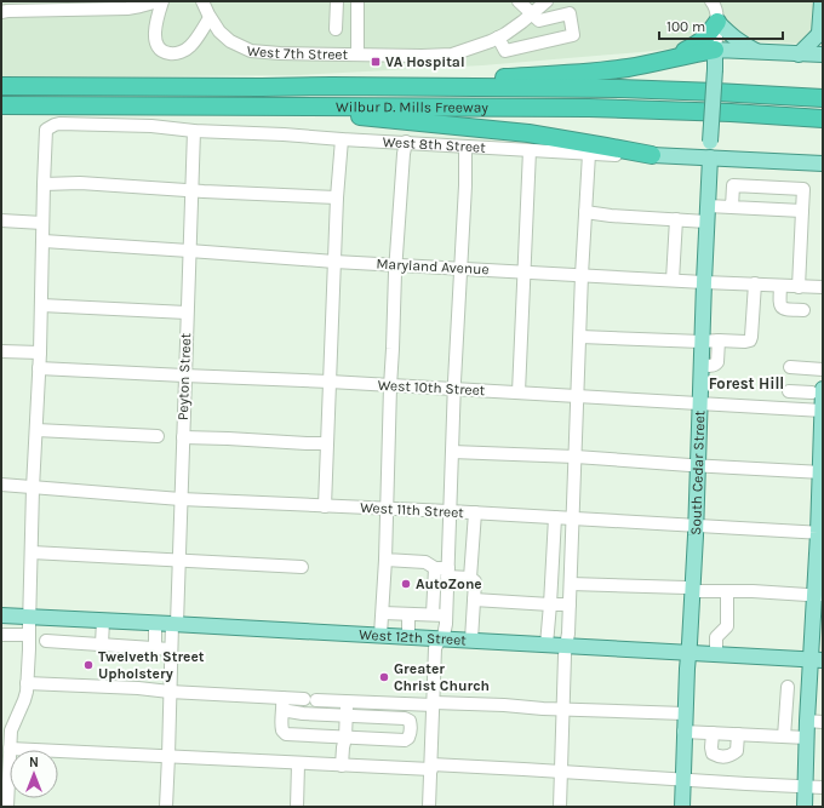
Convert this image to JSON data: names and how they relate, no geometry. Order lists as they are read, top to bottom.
{
  "streets": {
    "highway": ["Wilbur D. Mills Freeway"],
    "main road": ["West 8th Street", "South Cedar Street", "West 12th Street"],
    "street": [
      "West 7th Street",
      "Maryland Avenue",
      "Peyton Street",
      "West 10th Street",
      "West 11th Street"
    ]
  },
  "crossings": [
    ["West 8th Street", "Peyton Street"],
    ["West 8th Street", "South Cedar Street"],
    ["Maryland Avenue", "Peyton Street"],
    ["Maryland Avenue", "South Cedar Street"],
    ["Peyton Street", "West 10th Street"],
    ["Peyton Street", "West 11th Street"],
    ["Peyton Street", "West 12th Street"],
    ["West 10th Street", "South Cedar Street"],
    ["South Cedar Street", "West 11th Street"],
    ["South Cedar Street", "West 12th Street"]
  ],
  "districts": ["Forest Hill"],
  "places": {
    "transit": ["VA Hospital"],
    "other": ["AutoZone", "Twelveth Street Upholstery", "Greater Christ Church"]
  },
  "scale_bar": "100 m",
  "north": "top"
}
